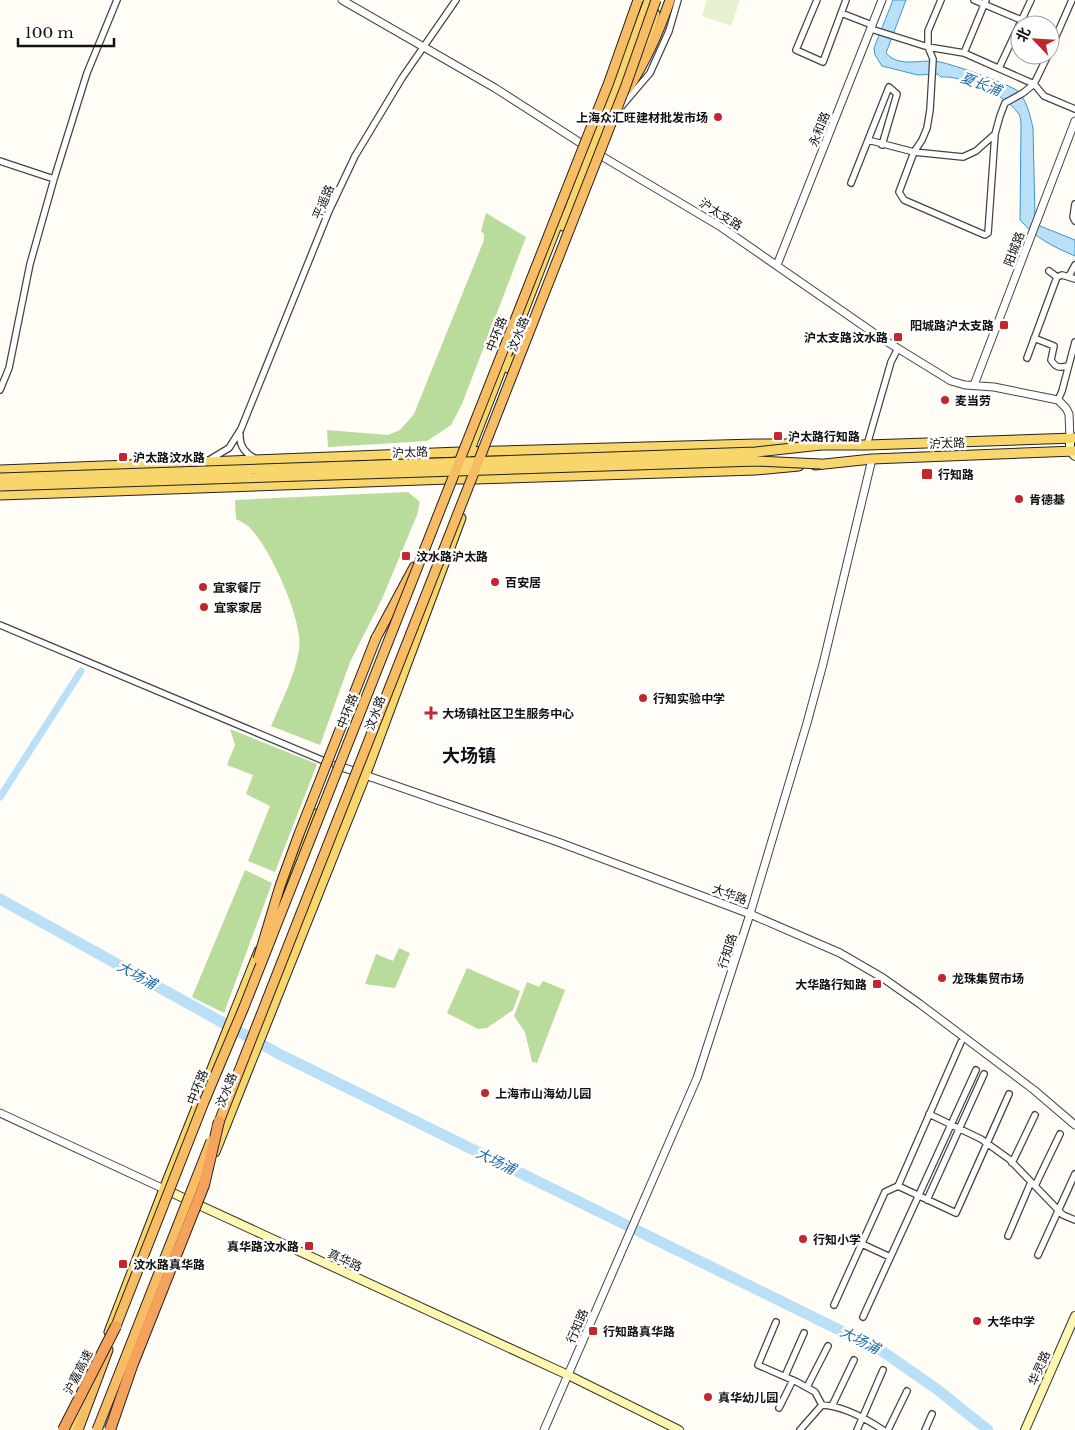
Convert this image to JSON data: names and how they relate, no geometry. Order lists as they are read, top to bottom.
{
  "streets": {
    "highway": ["中环路", "沪嘉高速"],
    "main road": [
      "汶水路",
      "沪太路",
      "真华路",
      "华灵路"
    ],
    "street": [
      "永和路",
      "平遥路",
      "沪太支路",
      "阳城路",
      "大华路",
      "行知路"
    ]
  },
  "crossings": [
    ["永和路", "沪太支路"],
    ["平遥路", "沪太支路"],
    ["平遥路", "沪太路"],
    ["沪太支路", "阳城路"],
    ["沪太支路", "汶水路"],
    ["中环路", "汶水路"],
    ["中环路", "沪嘉高速"],
    ["汶水路", "沪太路"],
    ["汶水路", "大华路"],
    ["汶水路", "真华路"],
    ["沪太路", "行知路"],
    ["大华路", "行知路"],
    ["行知路", "真华路"]
  ],
  "districts": ["大场镇"],
  "water": ["夏长浦", "大场浦"],
  "places": {
    "other": [
      "上海众汇旺建材批发市场",
      "麦当劳",
      "肯德基",
      "百安居",
      "宜家餐厅",
      "宜家家居",
      "行知实验中学",
      "龙珠集贸市场",
      "上海市山海幼儿园",
      "行知小学",
      "大华中学",
      "真华幼儿园"
    ],
    "transit": [
      "阳城路沪太支路",
      "沪太支路汶水路",
      "沪太路行知路",
      "沪太路汶水路",
      "行知路",
      "汶水路沪太路",
      "大华路行知路",
      "真华路汶水路",
      "汶水路真华路",
      "行知路真华路"
    ],
    "health": ["大场镇社区卫生服务中心"]
  },
  "scale_bar": "100 m",
  "north": "top left"
}
